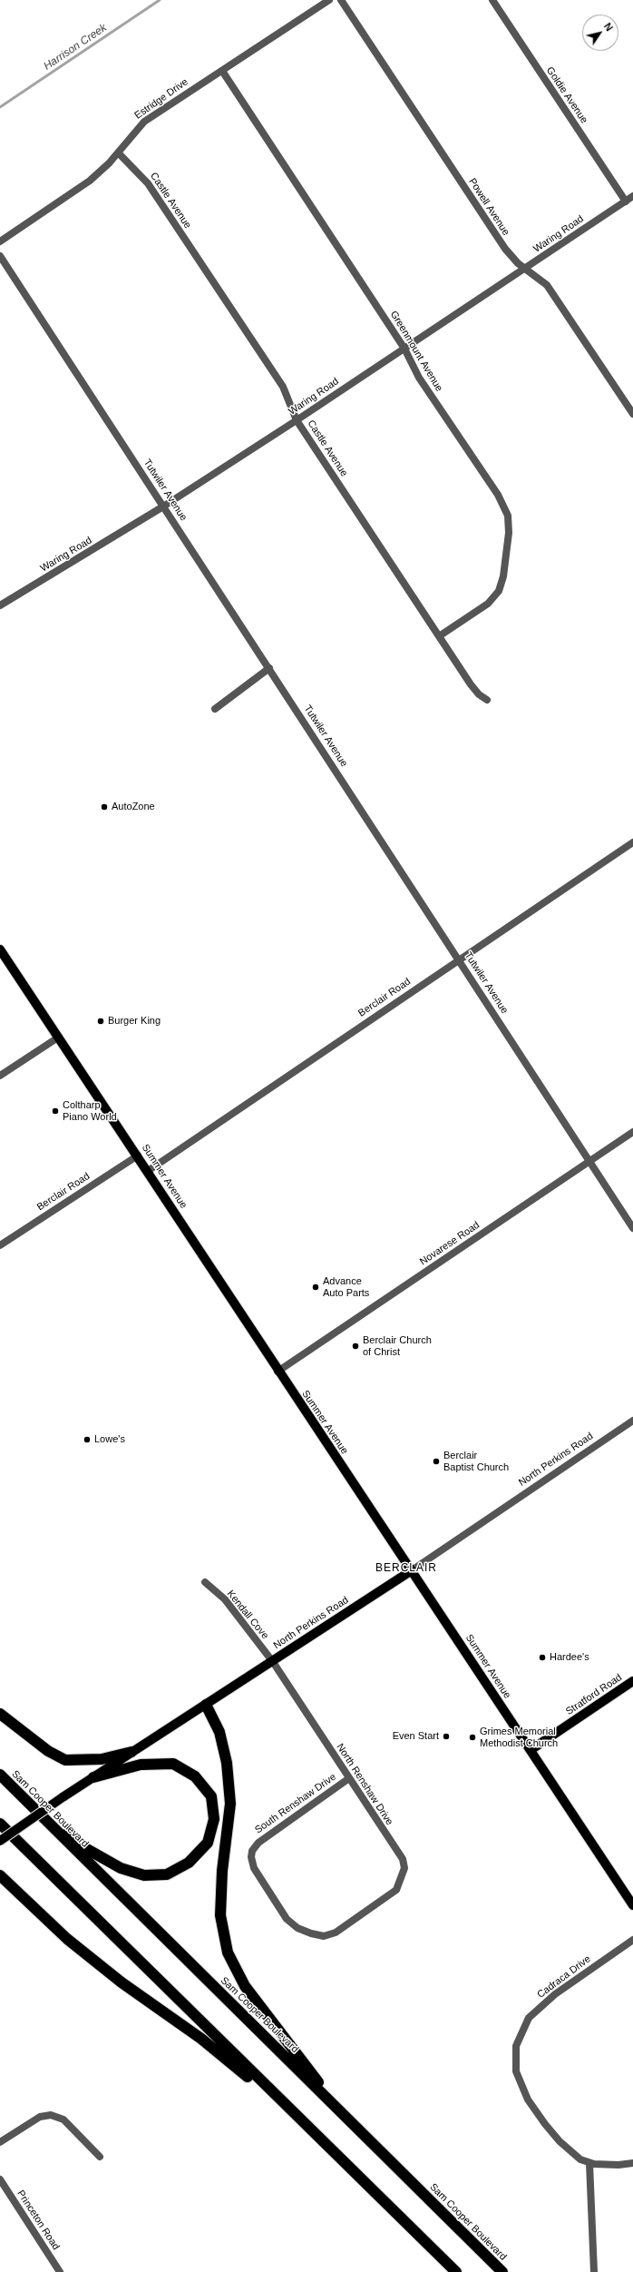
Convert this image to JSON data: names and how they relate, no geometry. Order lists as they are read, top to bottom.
{
  "streets": {
    "highway": ["Sam Cooper Boulevard"],
    "main road": ["Summer Avenue", "North Perkins Road", "Stratford Road"],
    "street": [
      "Goldie Avenue",
      "Estridge Drive",
      "Castle Avenue",
      "Powell Avenue",
      "Waring Road",
      "Greenmount Avenue",
      "Tutwiler Avenue",
      "Berclair Road",
      "Novarese Road",
      "Kendall Cove",
      "North Renshaw Drive",
      "South Renshaw Drive",
      "Cadraca Drive",
      "Princeton Road"
    ]
  },
  "crossings": [
    ["Goldie Avenue", "Waring Road"],
    ["Estridge Drive", "Castle Avenue"],
    ["Estridge Drive", "Greenmount Avenue"],
    ["Castle Avenue", "Waring Road"],
    ["Castle Avenue", "Greenmount Avenue"],
    ["Powell Avenue", "Waring Road"],
    ["Waring Road", "Greenmount Avenue"],
    ["Waring Road", "Tutwiler Avenue"],
    ["Tutwiler Avenue", "Berclair Road"],
    ["Tutwiler Avenue", "Novarese Road"],
    ["Berclair Road", "Summer Avenue"],
    ["Summer Avenue", "Novarese Road"],
    ["Summer Avenue", "North Perkins Road"],
    ["Summer Avenue", "Stratford Road"],
    ["North Perkins Road", "Kendall Cove"],
    ["North Perkins Road", "North Renshaw Drive"],
    ["Kendall Cove", "North Renshaw Drive"],
    ["North Renshaw Drive", "South Renshaw Drive"]
  ],
  "districts": ["BERCLAIR"],
  "water": ["Harrison Creek"],
  "places": [
    "AutoZone",
    "Burger King",
    "Coltharp Piano World",
    "Advance Auto Parts",
    "Berclair Church of Christ",
    "Lowe's",
    "Berclair Baptist Church",
    "Hardee's",
    "Even Start",
    "Grimes Memorial Methodist Church"
  ],
  "north": "top right"
}
